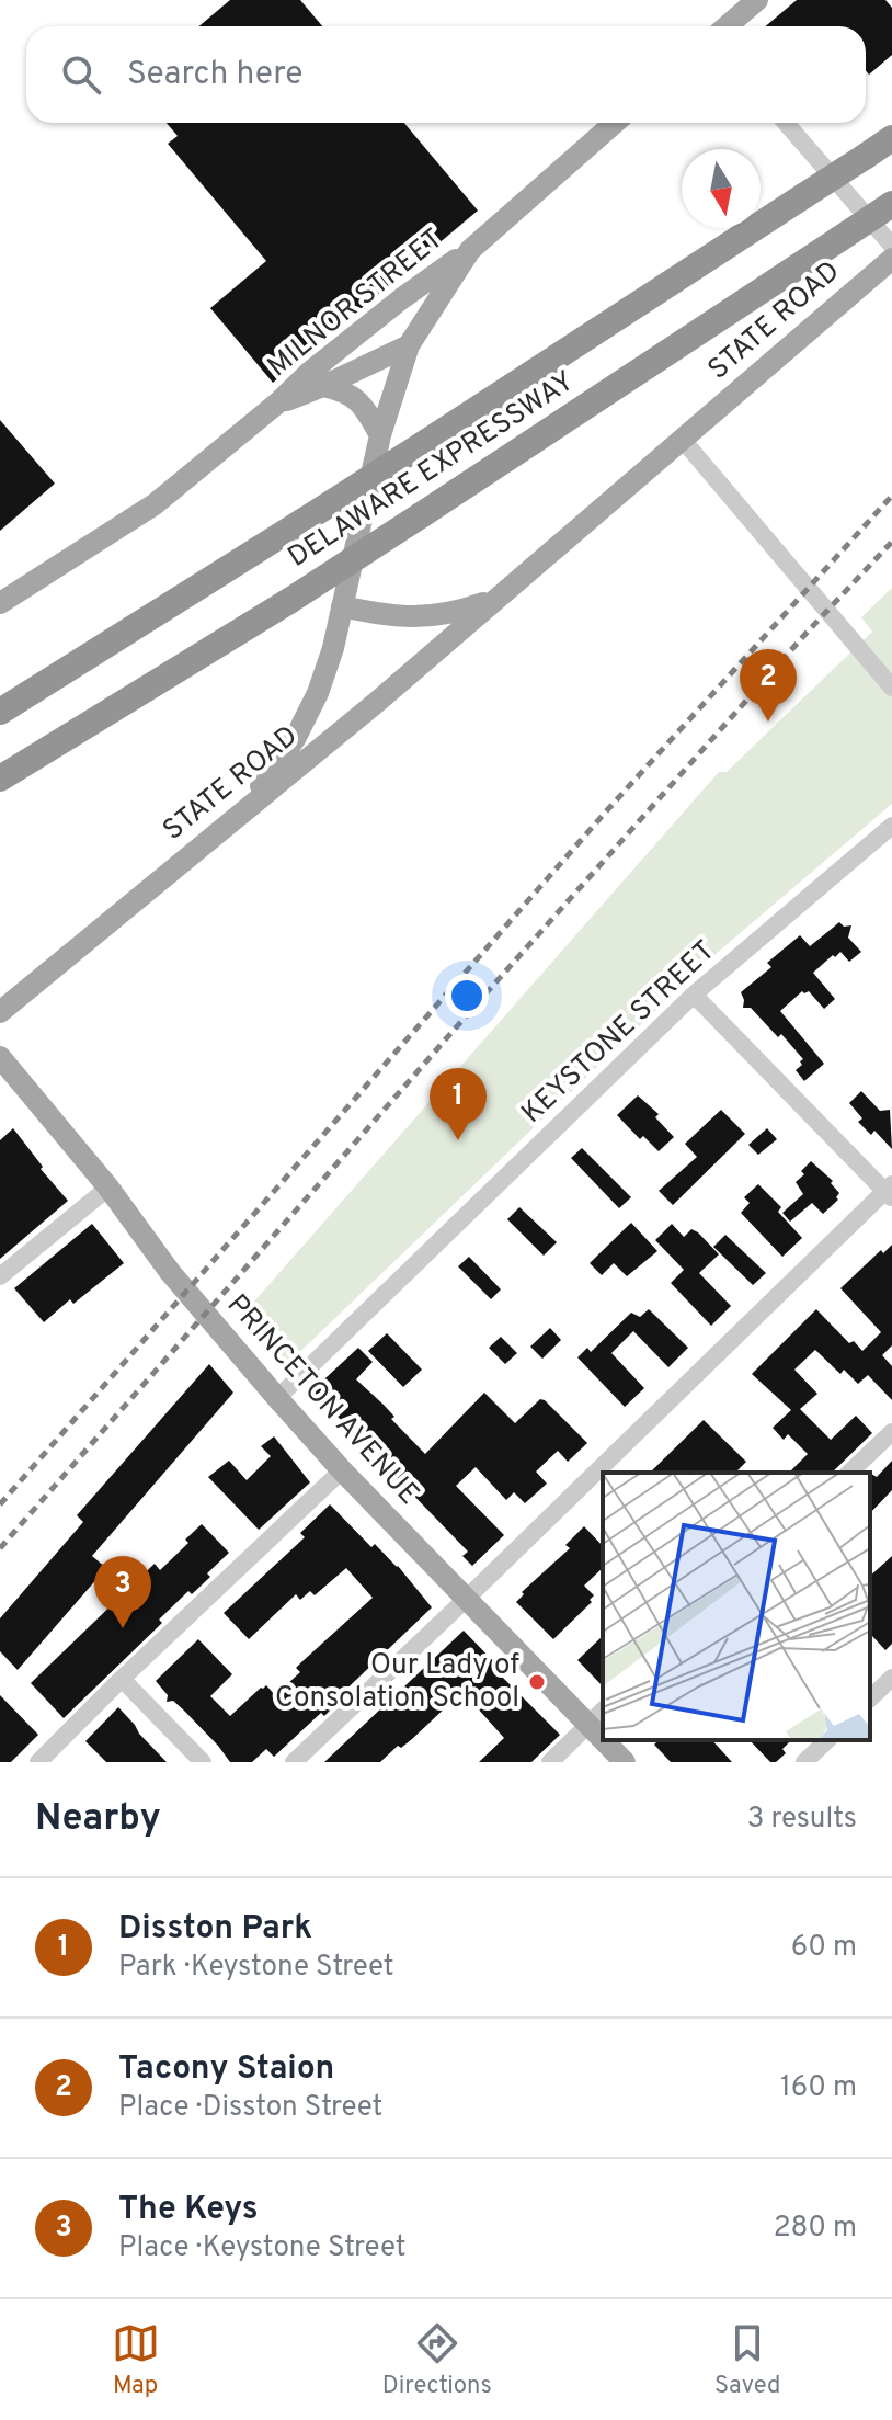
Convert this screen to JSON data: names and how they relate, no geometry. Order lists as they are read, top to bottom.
{
  "streets": {
    "highway": ["DELAWARE EXPRESSWAY"],
    "main road": ["MILNOR STREET", "STATE ROAD", "PRINCETON AVENUE"],
    "street": ["KEYSTONE STREET"]
  },
  "crossings": [
    ["KEYSTONE STREET", "PRINCETON AVENUE"]
  ],
  "places": ["Our Lady of Consolation School"],
  "north": "bottom",
  "page": {
    "search": "Search here",
    "pins": ["2", "1", "3"],
    "heading": ["Nearby", "3 results"],
    "list": [
      {
        "mark": "1",
        "name": "Disston Park",
        "note": "Park · Keystone Street",
        "value": "60 m"
      },
      {
        "mark": "2",
        "name": "Tacony Staion",
        "note": "Place · Disston Street",
        "value": "160 m"
      },
      {
        "mark": "3",
        "name": "The Keys",
        "note": "Place · Keystone Street",
        "value": "280 m"
      }
    ],
    "nav": ["Map", "Directions", "Saved"]
  }
}
